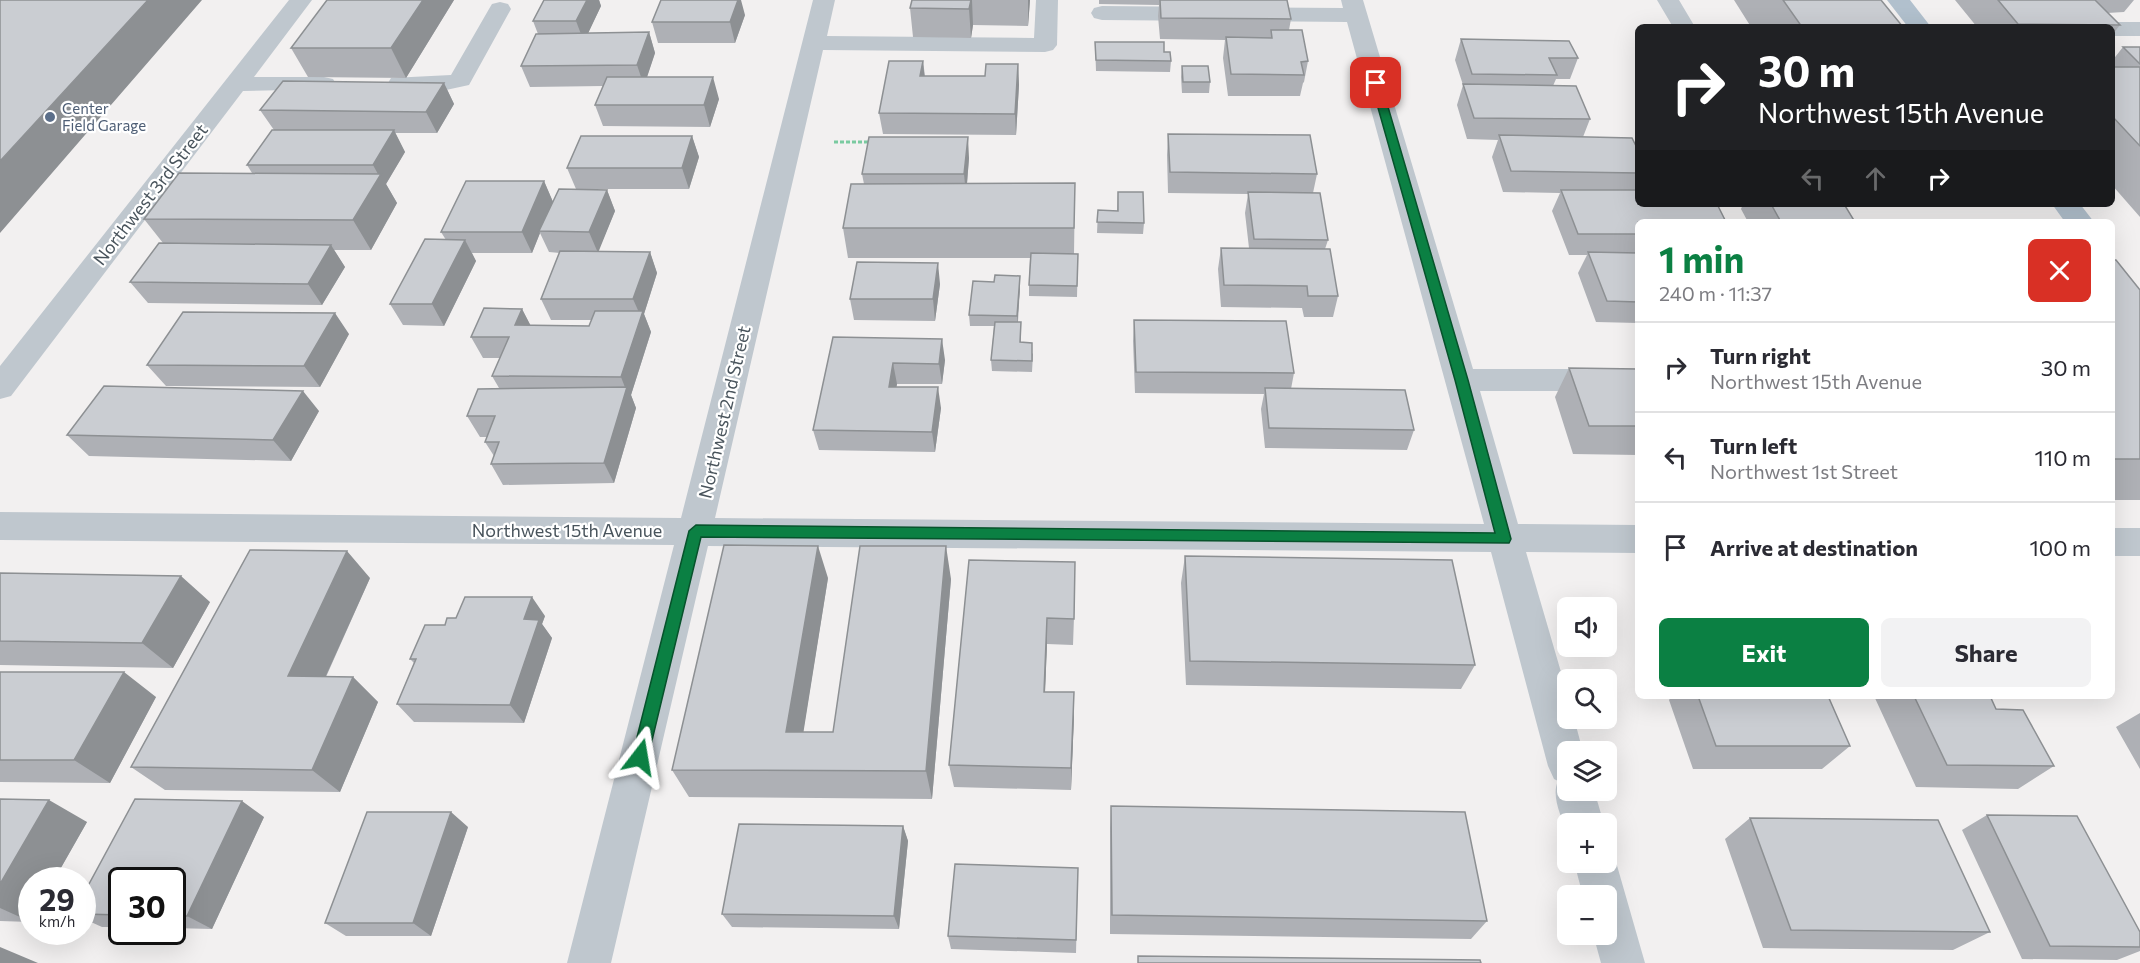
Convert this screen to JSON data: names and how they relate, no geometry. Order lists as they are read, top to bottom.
{
  "streets": {
    "street": ["Northwest 3rd Street", "Northwest 2nd Street", "Northwest 15th Avenue"]
  },
  "crossings": [
    ["Northwest 2nd Street", "Northwest 15th Avenue"]
  ],
  "places": ["Center Field Garage"],
  "page": {
    "turn": ["30 m", "Northwest 15th Avenue"],
    "heading": ["1 min", "240 m · 11:37"],
    "list": [
      {
        "name": "Turn right",
        "note": "Northwest 15th Avenue",
        "value": "30 m"
      },
      {
        "name": "Turn left",
        "note": "Northwest 1st Street",
        "value": "110 m"
      },
      {
        "name": "Arrive at destination",
        "value": "100 m"
      }
    ],
    "map_buttons": ["+", "−"],
    "buttons": ["Exit", "Share"],
    "speed": "29 km/h",
    "limit": "30"
  }
}
